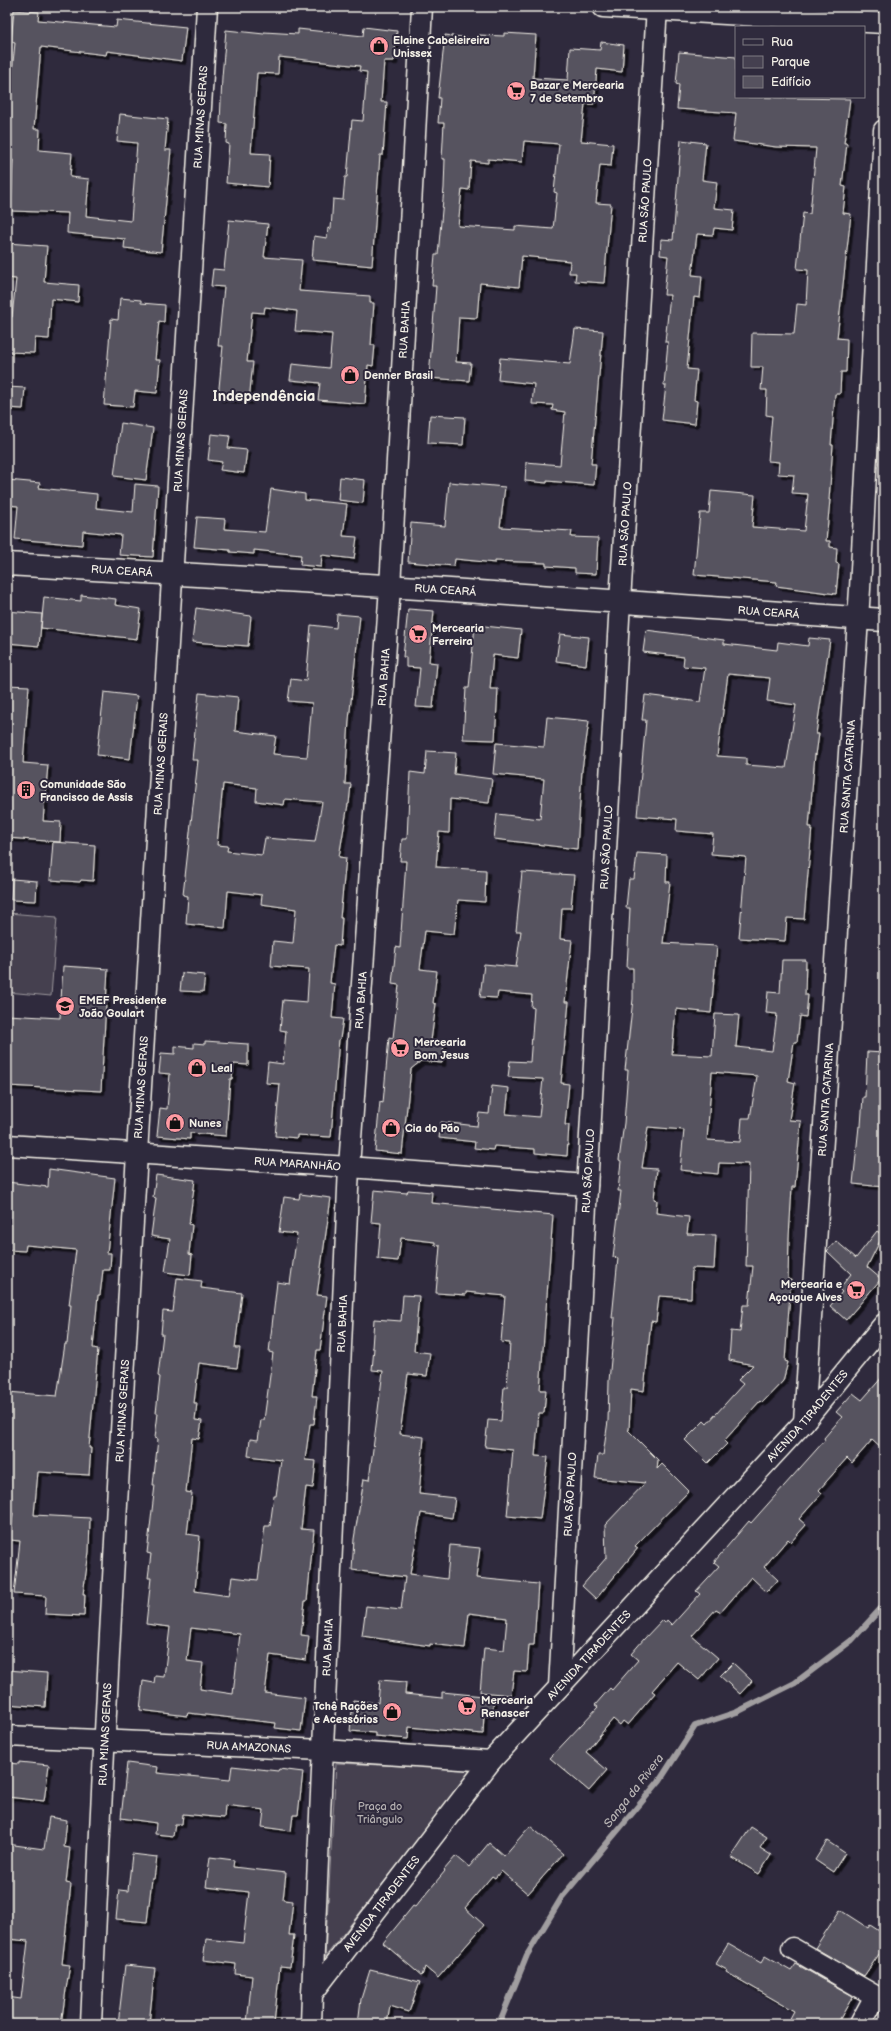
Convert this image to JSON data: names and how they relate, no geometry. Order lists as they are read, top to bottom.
{
  "streets": {
    "street": [
      "RUA MINAS GERAIS",
      "RUA SÃO PAULO",
      "RUA BAHIA",
      "RUA CEARÁ",
      "RUA SANTA CATARINA",
      "RUA MARANHÃO",
      "AVENIDA TIRADENTES",
      "RUA AMAZONAS"
    ]
  },
  "crossings": [
    ["RUA MINAS GERAIS", "RUA CEARÁ"],
    ["RUA MINAS GERAIS", "RUA MARANHÃO"],
    ["RUA MINAS GERAIS", "RUA AMAZONAS"],
    ["RUA SÃO PAULO", "RUA CEARÁ"],
    ["RUA SÃO PAULO", "RUA MARANHÃO"],
    ["RUA SÃO PAULO", "AVENIDA TIRADENTES"],
    ["RUA BAHIA", "RUA CEARÁ"],
    ["RUA BAHIA", "RUA MARANHÃO"],
    ["RUA BAHIA", "AVENIDA TIRADENTES"],
    ["RUA BAHIA", "RUA AMAZONAS"],
    ["RUA CEARÁ", "RUA SANTA CATARINA"],
    ["RUA SANTA CATARINA", "AVENIDA TIRADENTES"],
    ["AVENIDA TIRADENTES", "RUA AMAZONAS"]
  ],
  "districts": ["Independência"],
  "water": ["Sanga da Rivera"],
  "parks": ["Praça do Triângulo"],
  "places": {
    "shop": [
      "Elaine Cabeleireira Unissex",
      "Denner Brasil",
      "Leal",
      "Nunes",
      "Cia do Pão",
      "Tchê Rações e Acessórios"
    ],
    "supermarket": [
      "Bazar e Mercearia 7 de Setembro",
      "Mercearia Ferreira",
      "Mercearia Bom Jesus",
      "Mercearia e Açougue Alves",
      "Mercearia Renascer"
    ],
    "building": ["Comunidade São Francisco de Assis"],
    "school or university": ["EMEF Presidente João Goulart"]
  },
  "legend": ["Rua", "Parque", "Edifício"]
}
